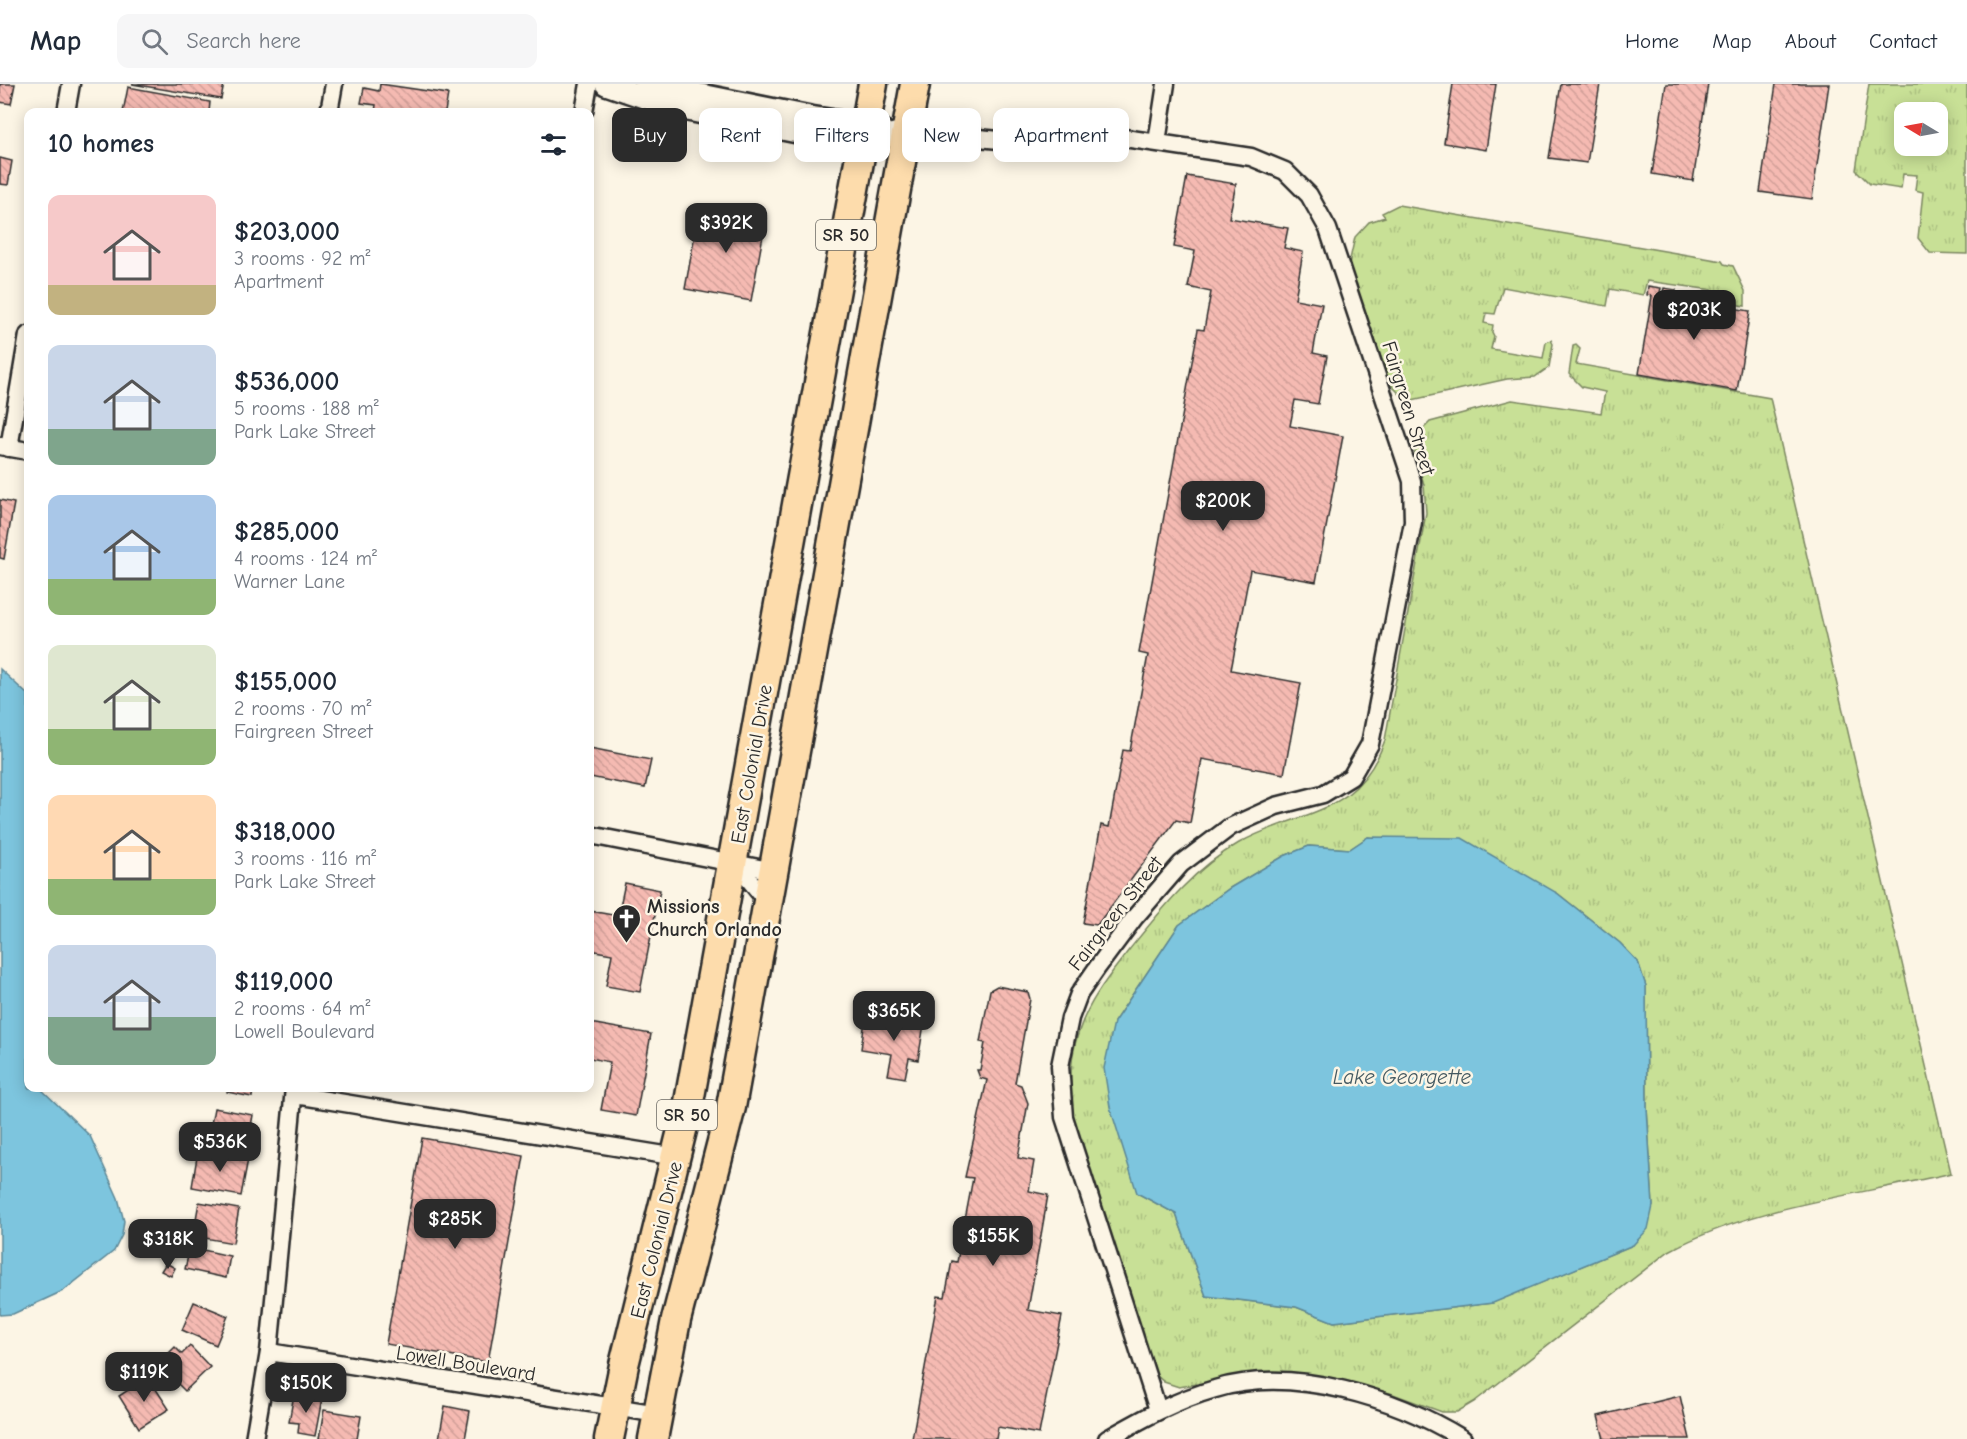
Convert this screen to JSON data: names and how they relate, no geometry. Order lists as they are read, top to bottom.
{
  "streets": {
    "highway": ["SR 50", "East Colonial Drive"],
    "street": ["Fairgreen Street", "Lowell Boulevard"]
  },
  "crossings": [
    ["East Colonial Drive", "Lowell Boulevard"]
  ],
  "water": ["Lake Georgette"],
  "places": {
    "church": ["Missions Church Orlando"]
  },
  "north": "left",
  "page": {
    "header": "Map",
    "search": "Search here",
    "nav": [
      "Home",
      "Map",
      "About",
      "Contact"
    ],
    "chip": [
      "Buy",
      "Rent",
      "Filters",
      "New",
      "Apartment"
    ],
    "heading": "10 homes",
    "list": [
      {
        "name": "$203,000",
        "note": "3 rooms · 92 m² · Apartment"
      },
      {
        "name": "$536,000",
        "note": "5 rooms · 188 m² · Park Lake Street"
      },
      {
        "name": "$285,000",
        "note": "4 rooms · 124 m² · Warner Lane"
      },
      {
        "name": "$155,000",
        "note": "2 rooms · 70 m² · Fairgreen Street"
      },
      {
        "name": "$318,000",
        "note": "3 rooms · 116 m² · Park Lake Street"
      },
      {
        "name": "$119,000",
        "note": "2 rooms · 64 m² · Lowell Boulevard"
      }
    ],
    "price": [
      "$392K",
      "$203K",
      "$200K",
      "$365K",
      "$536K",
      "$285K",
      "$155K",
      "$318K",
      "$119K",
      "$150K"
    ]
  }
}
